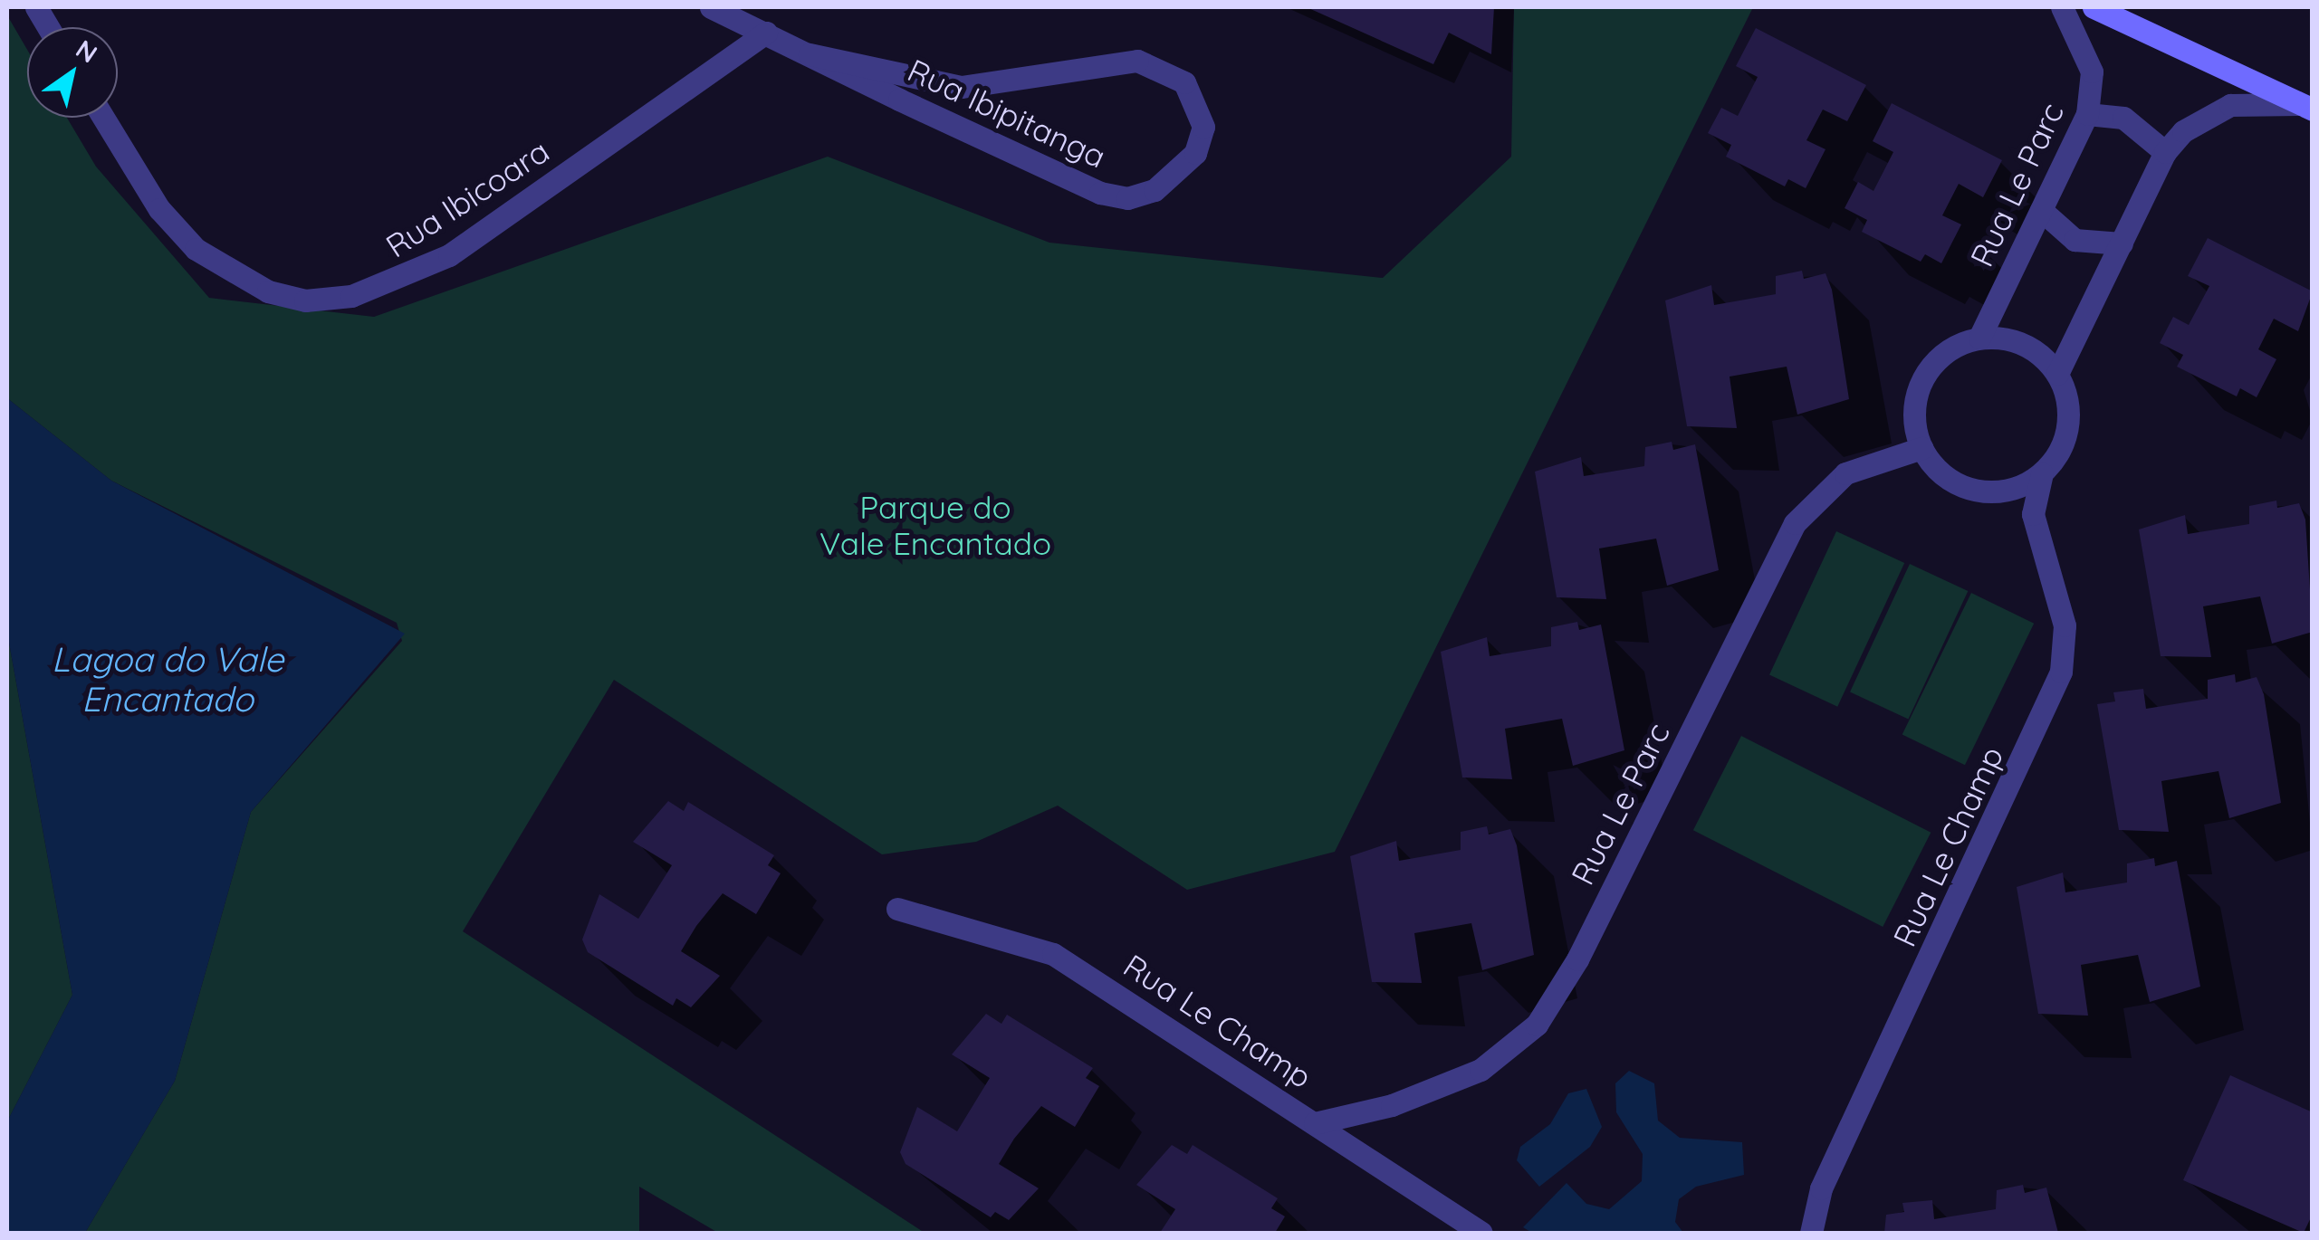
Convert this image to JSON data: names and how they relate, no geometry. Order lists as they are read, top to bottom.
{
  "streets": {
    "street": [
      "Rua Ibipitanga",
      "Rua Le Parc",
      "Rua Ibicoara",
      "Rua Le Champ"
    ]
  },
  "crossings": [
    ["Rua Ibipitanga", "Rua Ibicoara"],
    ["Rua Le Parc", "Rua Le Champ"]
  ],
  "water": ["Lagoa do Vale Encantado"],
  "parks": ["Parque do Vale Encantado"],
  "north": "top right"
}
